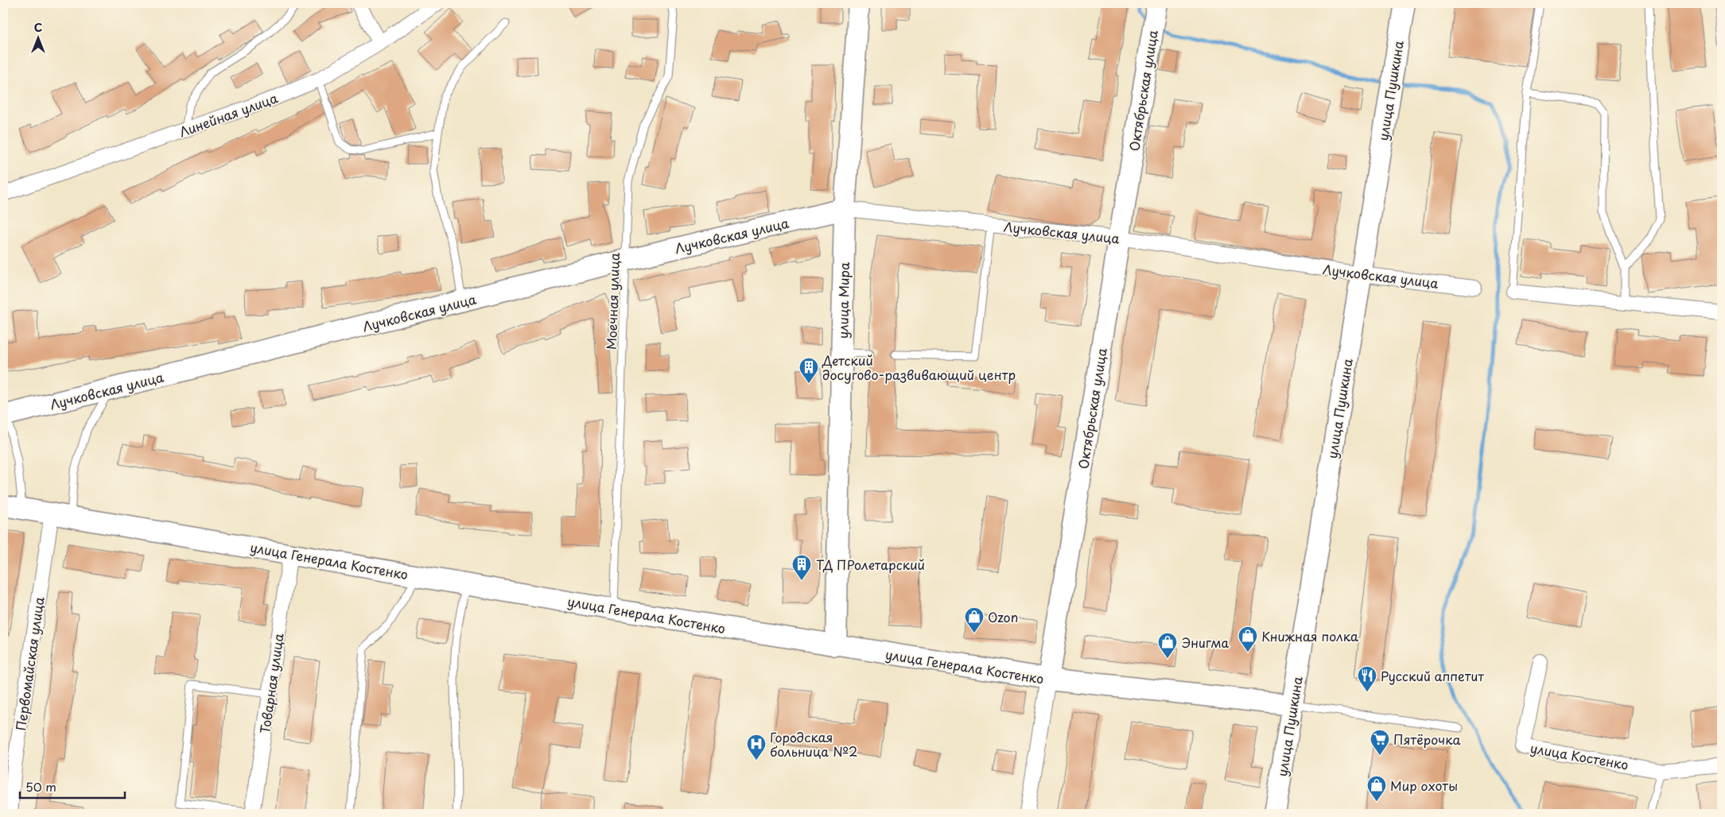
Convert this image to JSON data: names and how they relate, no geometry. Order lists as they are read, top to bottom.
{
  "streets": {
    "street": [
      "Октябрьская улица",
      "улица Пушкина",
      "Линейная улица",
      "Лучковская улица",
      "улица Мира",
      "улица Генерала Костенко",
      "Первомайская улица",
      "Товарная улица",
      "улица Костенко"
    ],
    "lane": ["Моечная улица"]
  },
  "crossings": [
    ["Октябрьская улица", "Лучковская улица"],
    ["Октябрьская улица", "улица Генерала Костенко"],
    ["улица Пушкина", "Лучковская улица"],
    ["улица Пушкина", "улица Генерала Костенко"],
    ["Лучковская улица", "улица Мира"],
    ["Лучковская улица", "Моечная улица"],
    ["улица Мира", "улица Генерала Костенко"],
    ["Моечная улица", "улица Генерала Костенко"],
    ["улица Генерала Костенко", "Первомайская улица"],
    ["улица Генерала Костенко", "Товарная улица"]
  ],
  "places": {
    "building": ["Детский досугово-развивающий центр", "ТД ПРолетарский"],
    "shop": [
      "Ozon",
      "Книжная полка",
      "Энигма",
      "Мир охоты"
    ],
    "restaurant": ["Русский аппетит"],
    "supermarket": ["Пятёрочка"],
    "hospital": ["Городская больница №2"]
  },
  "scale_bar": "50 m",
  "north": "top"
}
